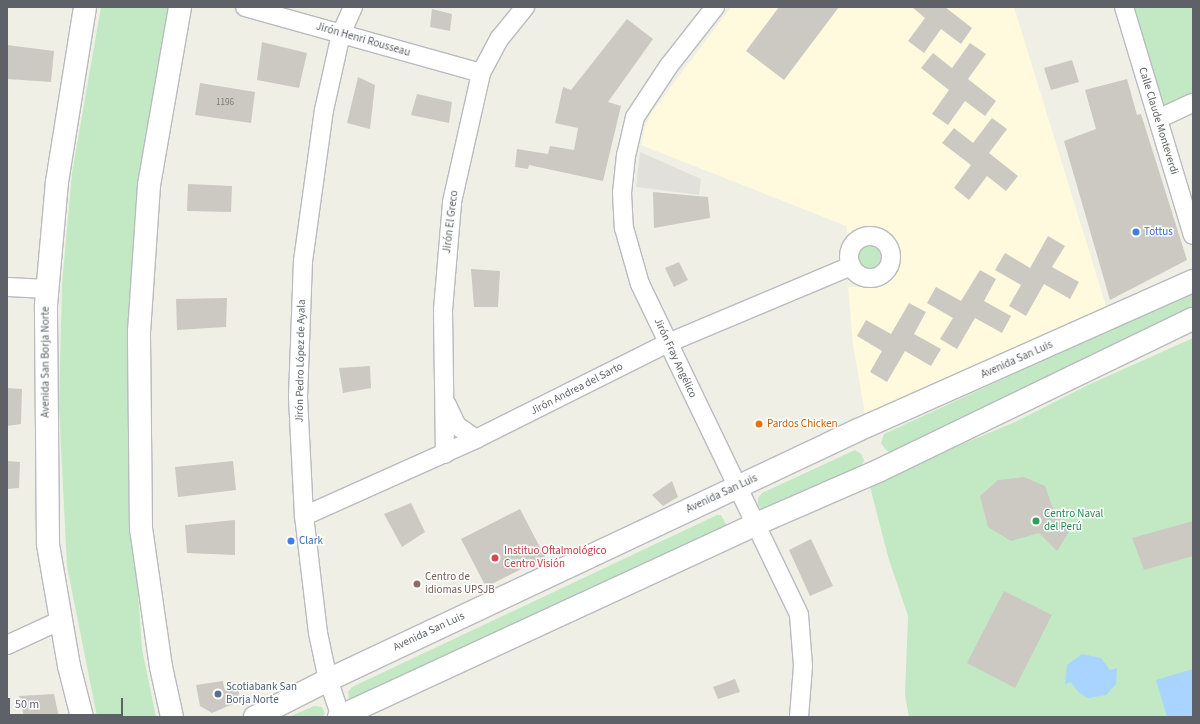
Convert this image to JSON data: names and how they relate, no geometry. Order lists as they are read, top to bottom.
{
  "streets": {
    "main road": ["Avenida San Luis", "Avenida San Borja Norte"],
    "street": [
      "Jirón Henri Rousseau",
      "Calle Claude Monteverdi",
      "Jirón El Greco",
      "Jirón Fray Angélico",
      "Jirón Pedro López de Ayala",
      "Jirón Andrea del Sarto"
    ]
  },
  "crossings": [
    ["Jirón Henri Rousseau", "Jirón El Greco"],
    ["Jirón Henri Rousseau", "Jirón Pedro López de Ayala"],
    ["Jirón El Greco", "Jirón Andrea del Sarto"],
    ["Jirón Fray Angélico", "Avenida San Luis"],
    ["Jirón Fray Angélico", "Jirón Andrea del Sarto"],
    ["Avenida San Luis", "Jirón Pedro López de Ayala"],
    ["Jirón Pedro López de Ayala", "Jirón Andrea del Sarto"]
  ],
  "places": [
    "Tottus",
    "Pardos Chicken",
    "Centro Naval del Perú",
    "Clark",
    "Instituo Oftalmológico Centro Visión",
    "Centro de idiomas UPSJB",
    "Scotiabank San Borja Norte"
  ],
  "house_numbers": ["1196"],
  "scale_bar": "50 m"
}
